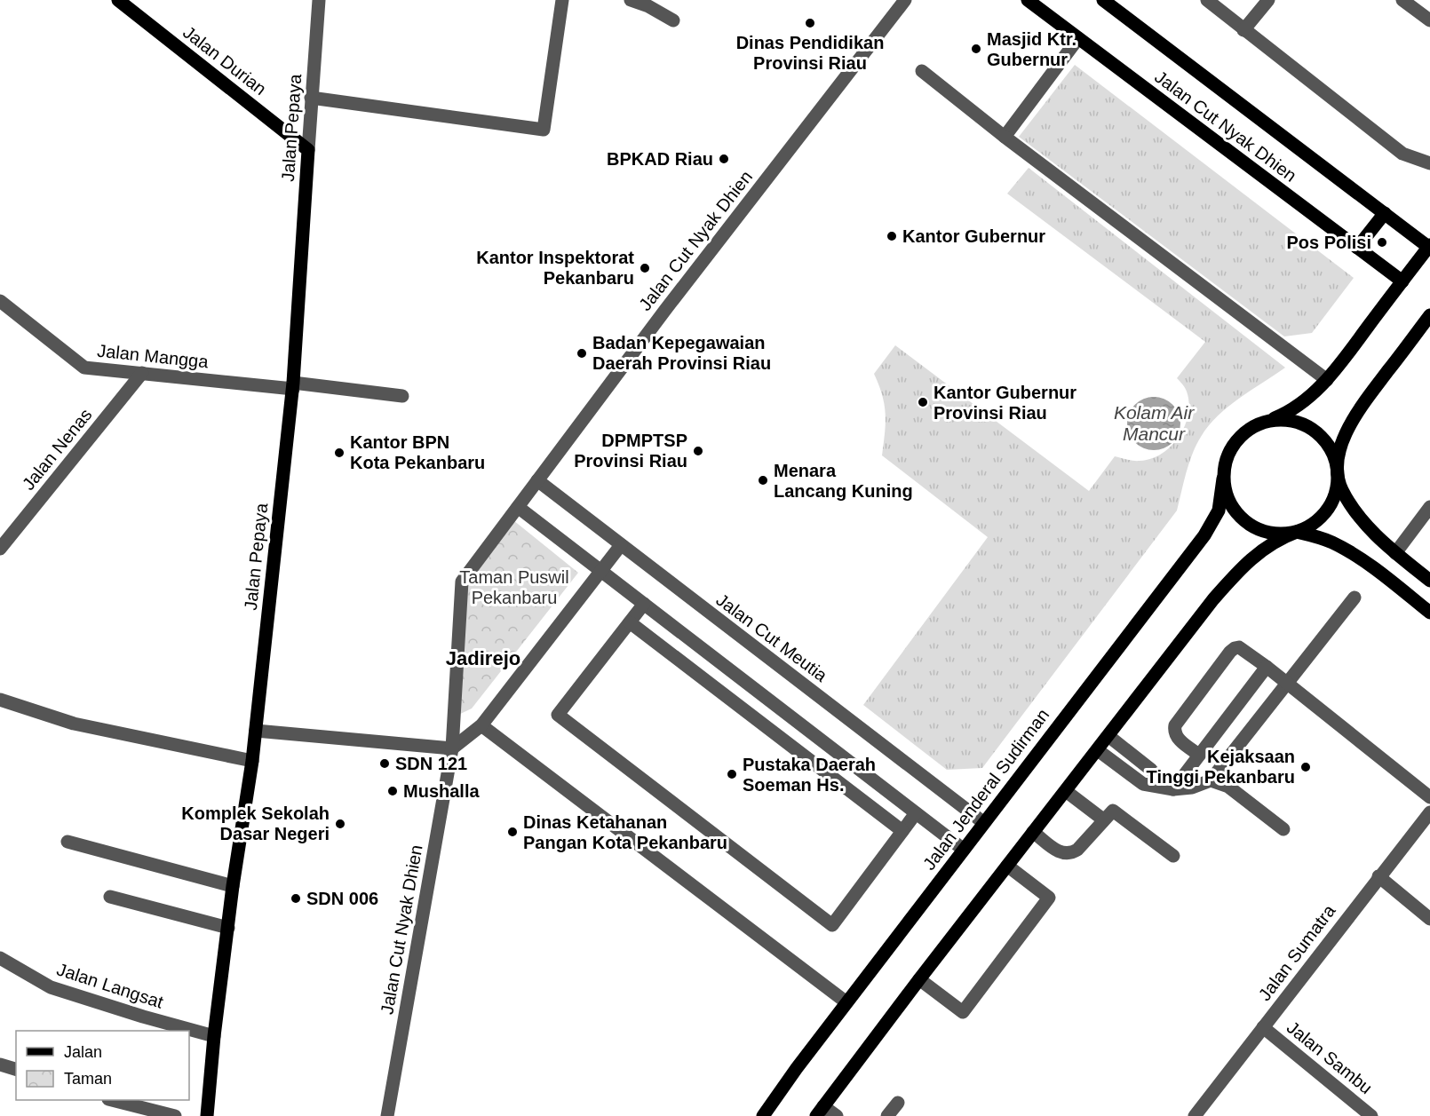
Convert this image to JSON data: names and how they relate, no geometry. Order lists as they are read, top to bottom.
{
  "streets": {
    "main road": [
      "Jalan Durian",
      "Jalan Cut Nyak Dhien",
      "Jalan Pepaya",
      "Jalan Jenderal Sudirman"
    ],
    "street": [
      "Jalan Mangga",
      "Jalan Nenas",
      "Jalan Cut Meutia",
      "Jalan Sumatra",
      "Jalan Langsat",
      "Jalan Sambu"
    ]
  },
  "crossings": [
    ["Jalan Durian", "Jalan Pepaya"],
    ["Jalan Cut Nyak Dhien", "Jalan Cut Meutia"],
    ["Jalan Pepaya", "Jalan Mangga"],
    ["Jalan Pepaya", "Jalan Langsat"],
    ["Jalan Mangga", "Jalan Nenas"],
    ["Jalan Cut Meutia", "Jalan Jenderal Sudirman"],
    ["Jalan Sumatra", "Jalan Sambu"]
  ],
  "districts": ["Jadirejo"],
  "water": ["Kolam Air Mancur"],
  "parks": ["Taman Puswil Pekanbaru"],
  "places": [
    "Dinas Pendidikan Provinsi Riau",
    "Masjid Ktr. Gubernur",
    "BPKAD Riau",
    "Kantor Gubernur",
    "Pos Polisi",
    "Kantor Inspektorat Pekanbaru",
    "Badan Kepegawaian Daerah Provinsi Riau",
    "Kantor Gubernur Provinsi Riau",
    "DPMPTSP Provinsi Riau",
    "Kantor BPN Kota Pekanbaru",
    "Menara Lancang Kuning",
    "SDN 121",
    "Kejaksaan Tinggi Pekanbaru",
    "Pustaka Daerah Soeman Hs.",
    "Mushalla",
    "Komplek Sekolah Dasar Negeri",
    "Dinas Ketahanan Pangan Kota Pekanbaru",
    "SDN 006"
  ],
  "legend": ["Jalan", "Taman"]
}
